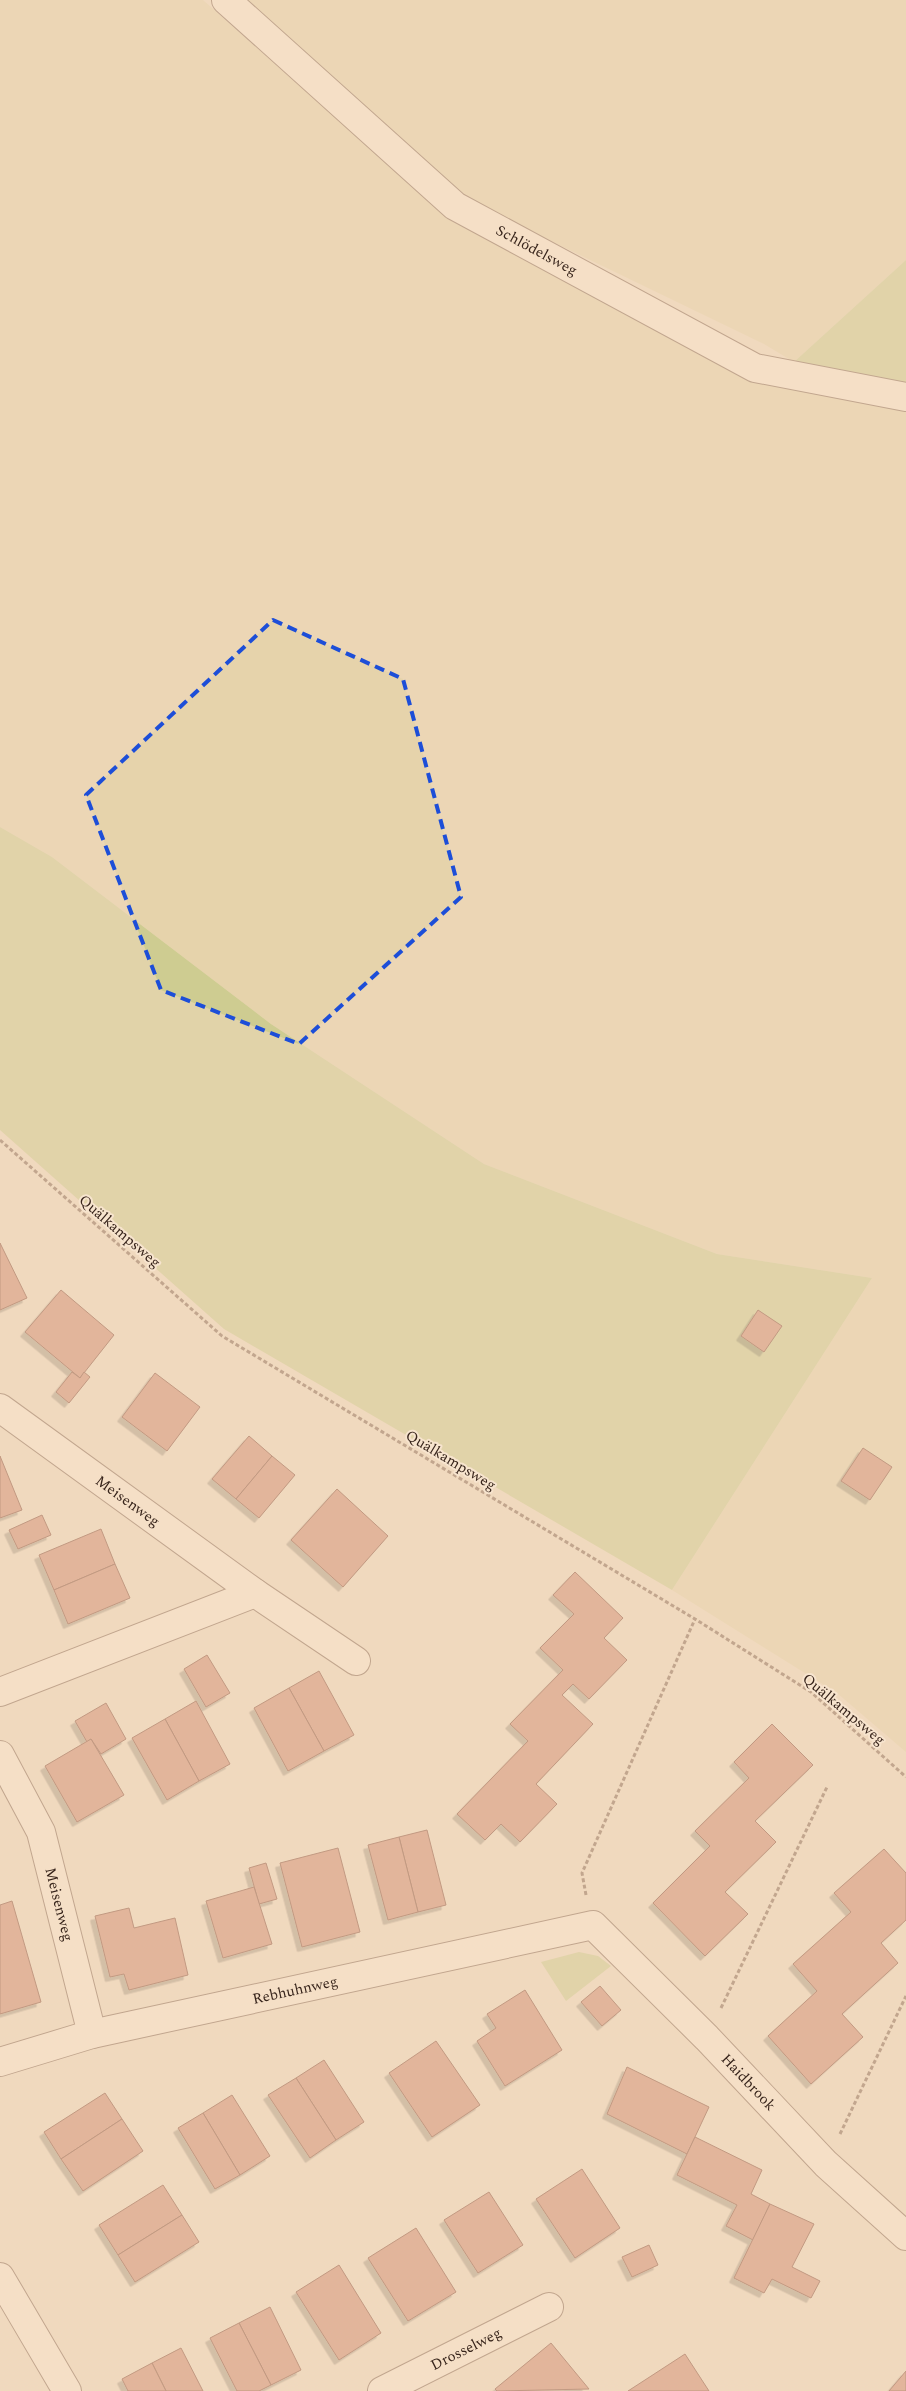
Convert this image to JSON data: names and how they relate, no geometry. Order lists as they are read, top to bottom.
{
  "streets": {
    "street": [
      "Schlödelsweg",
      "Meisenweg",
      "Rebhuhnweg",
      "Haidbrook",
      "Drosselweg"
    ],
    "path": ["Quälkampsweg"]
  },
  "crossings": [
    ["Meisenweg", "Rebhuhnweg"],
    ["Rebhuhnweg", "Haidbrook"]
  ]
}
